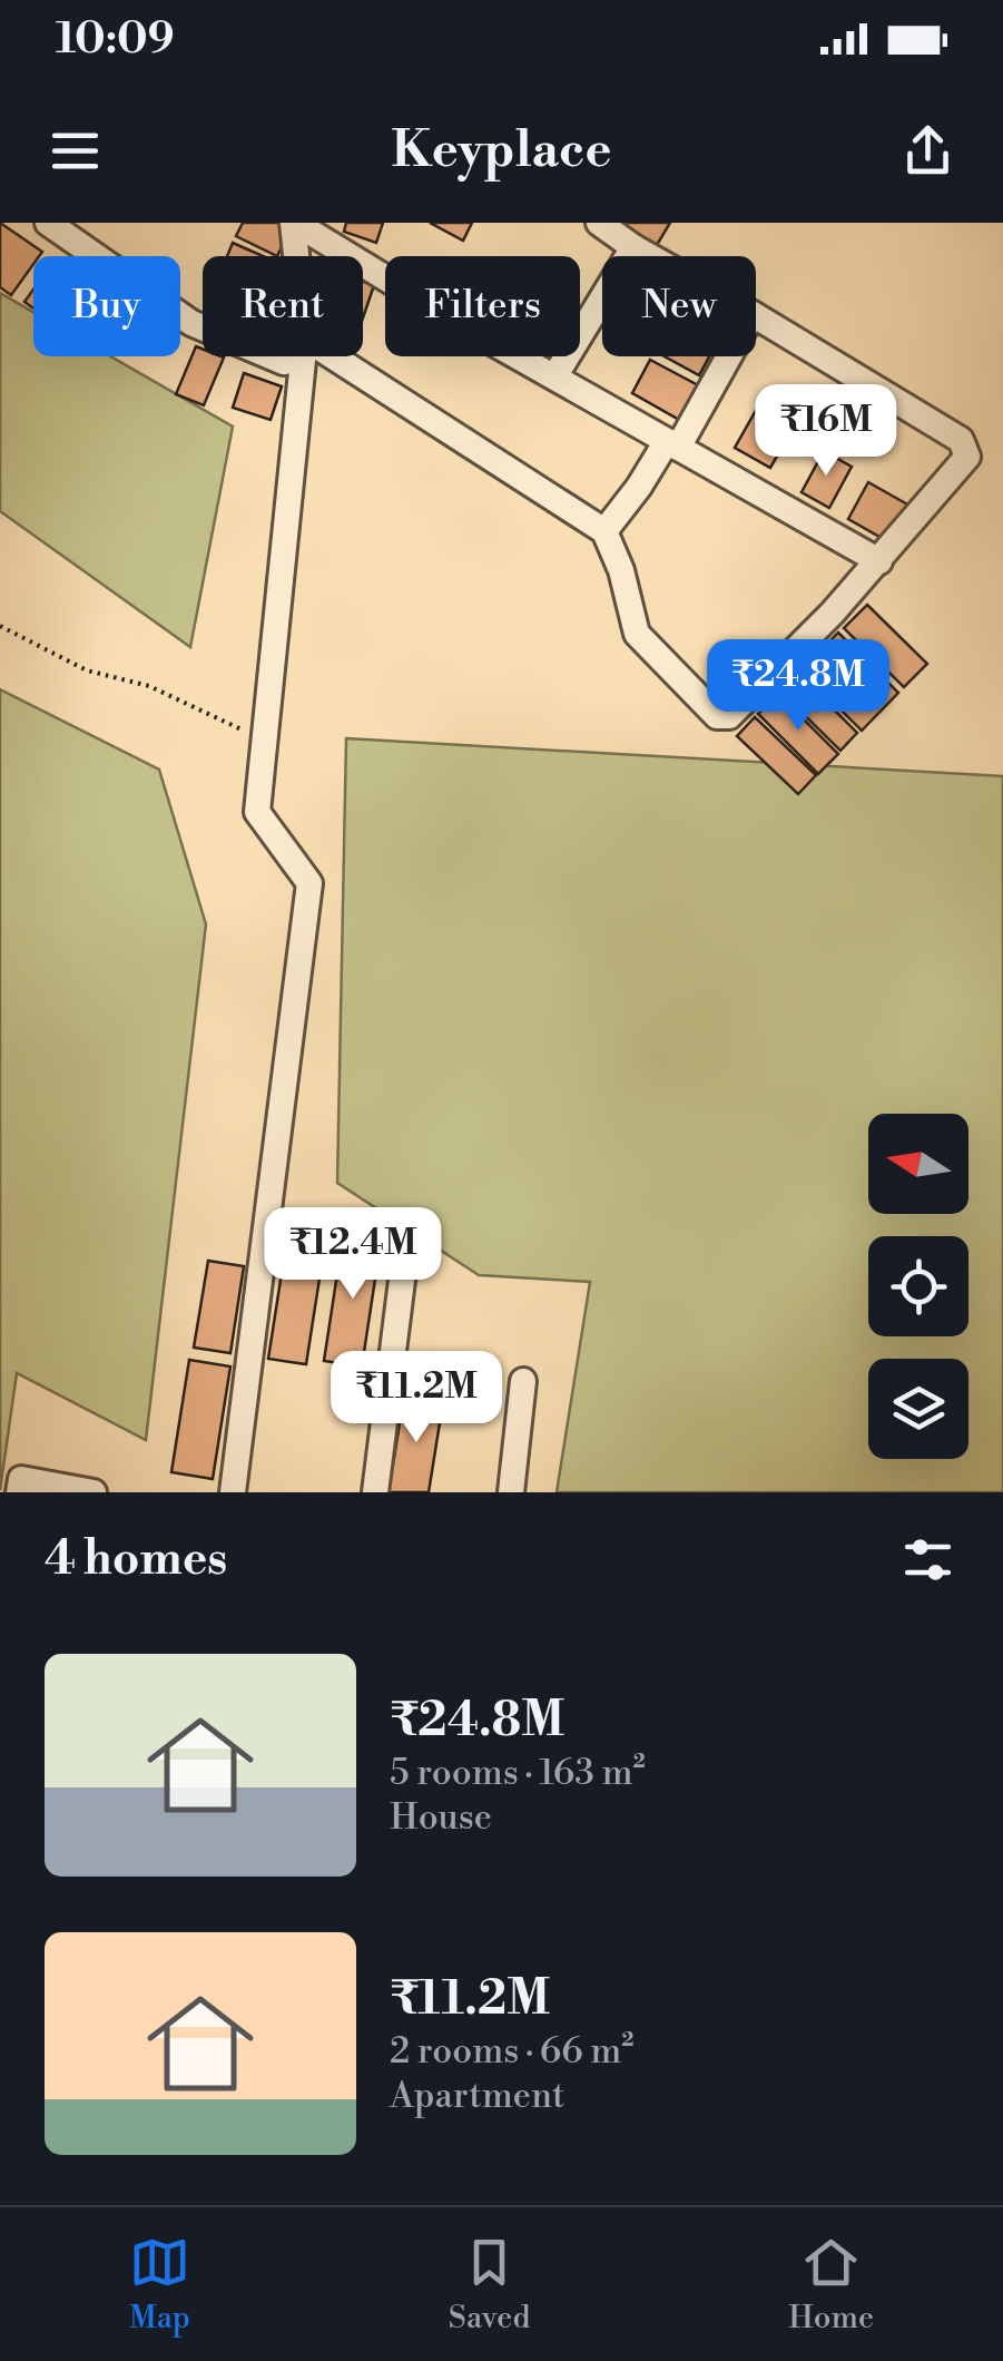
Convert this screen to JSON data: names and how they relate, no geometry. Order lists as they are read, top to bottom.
{
  "north": "left",
  "page": {
    "status": "10:09",
    "header": "Keyplace",
    "chip": [
      "Buy",
      "Rent",
      "Filters",
      "New"
    ],
    "price": [
      "₹16M",
      "₹24.8M",
      "₹12.4M",
      "₹11.2M"
    ],
    "heading": "4 homes",
    "list": [
      {
        "name": "₹24.8M",
        "note": "5 rooms · 163 m² · House"
      },
      {
        "name": "₹11.2M",
        "note": "2 rooms · 66 m² · Apartment"
      }
    ],
    "tabs": ["Map", "Saved", "Home"]
  }
}
